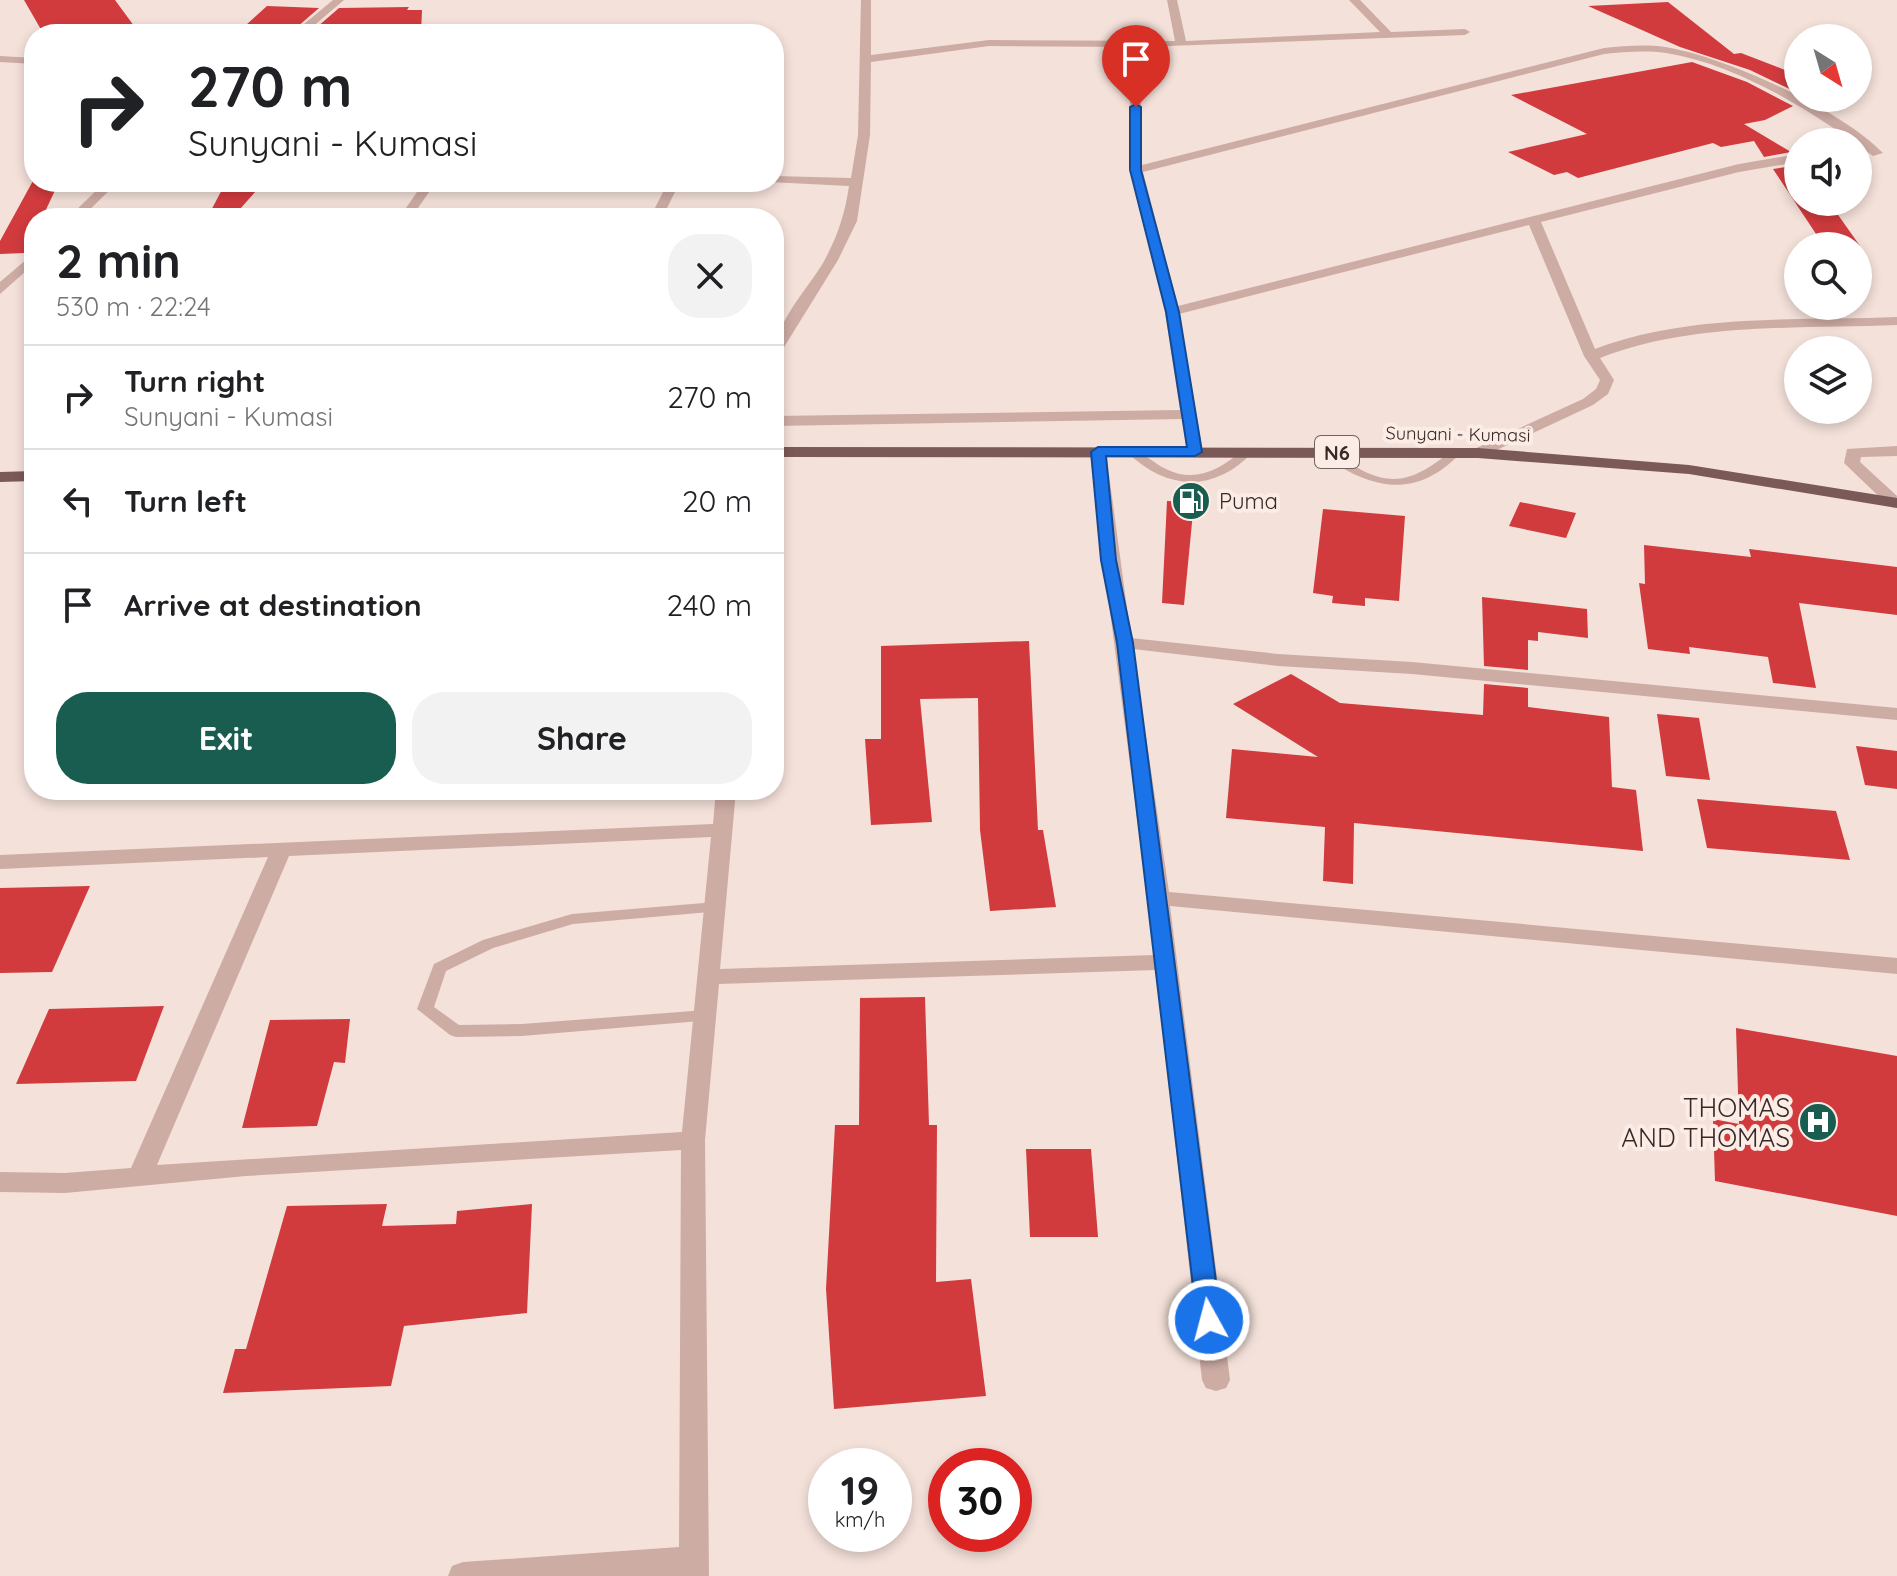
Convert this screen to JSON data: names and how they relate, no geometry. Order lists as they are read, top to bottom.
{
  "streets": {
    "main road": ["Sunyani - Kumasi", "N6"]
  },
  "places": {
    "fuel station": ["Puma"],
    "hospital": ["THOMAS AND THOMAS"]
  },
  "north": "bottom right",
  "page": {
    "turn": ["270 m", "Sunyani - Kumasi"],
    "heading": ["2 min", "530 m · 22:24"],
    "list": [
      {
        "name": "Turn right",
        "note": "Sunyani - Kumasi",
        "value": "270 m"
      },
      {
        "name": "Turn left",
        "value": "20 m"
      },
      {
        "name": "Arrive at destination",
        "value": "240 m"
      }
    ],
    "buttons": ["Exit", "Share"],
    "speed": "19 km/h",
    "limit": "30"
  }
}
